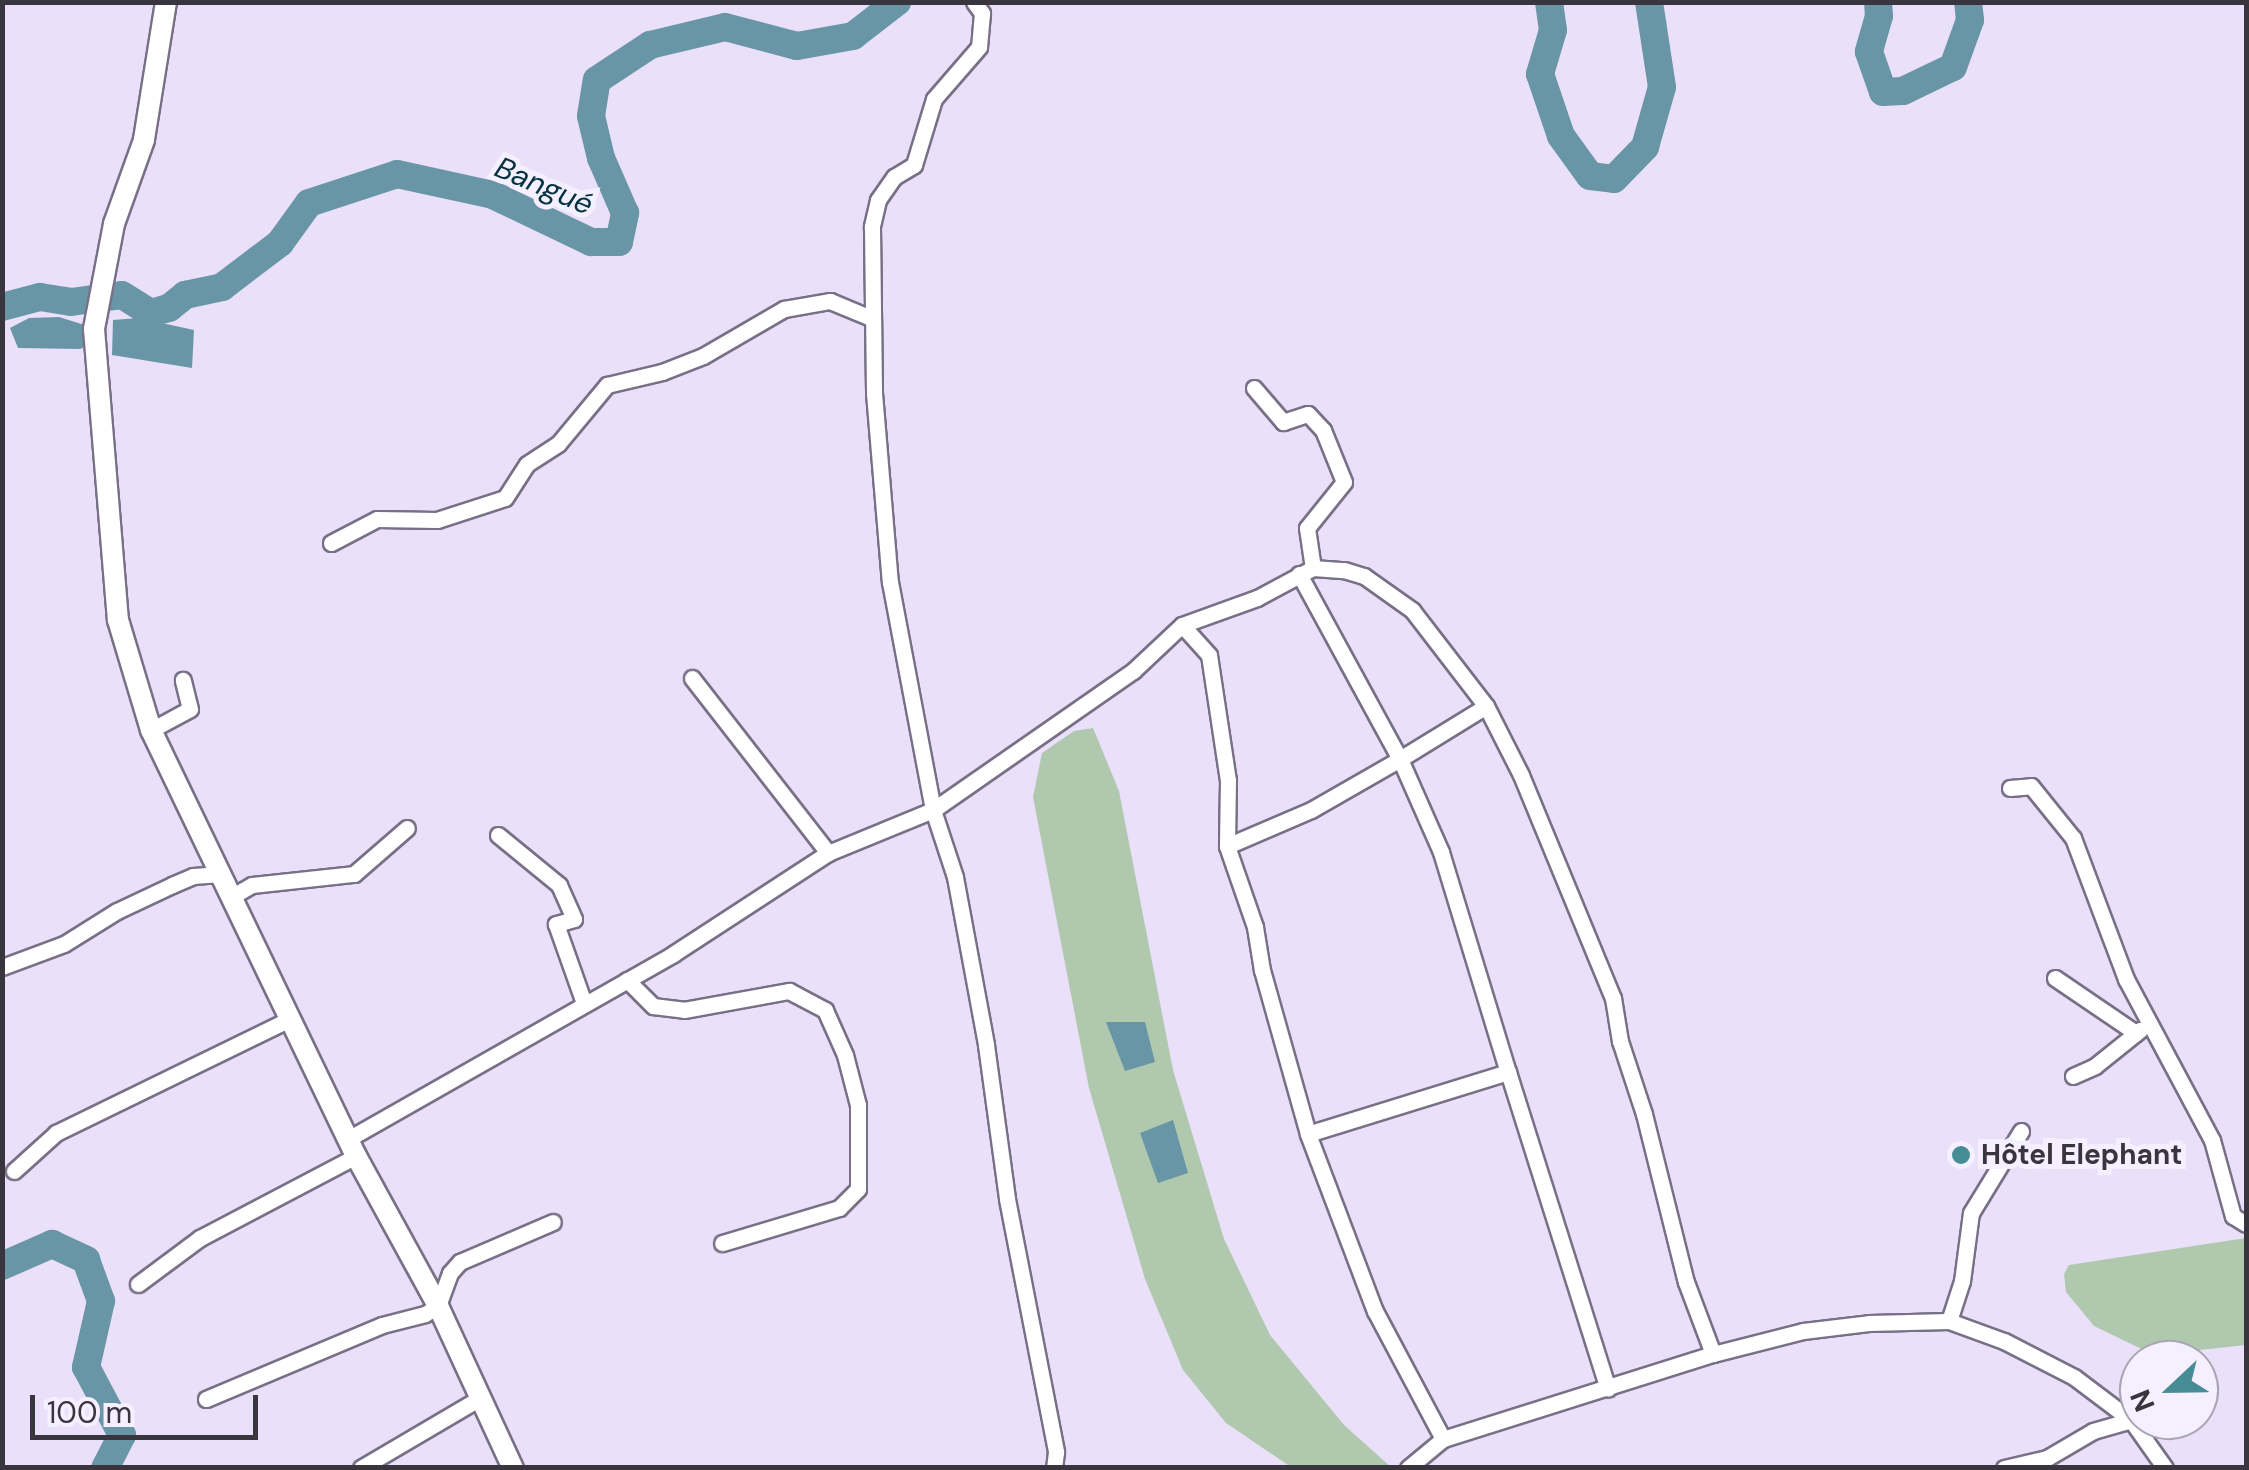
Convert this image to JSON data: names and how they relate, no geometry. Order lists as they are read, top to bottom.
{
  "water": ["Bangué"],
  "places": ["Hôtel Elephant"],
  "scale_bar": "100 m",
  "north": "left"
}
